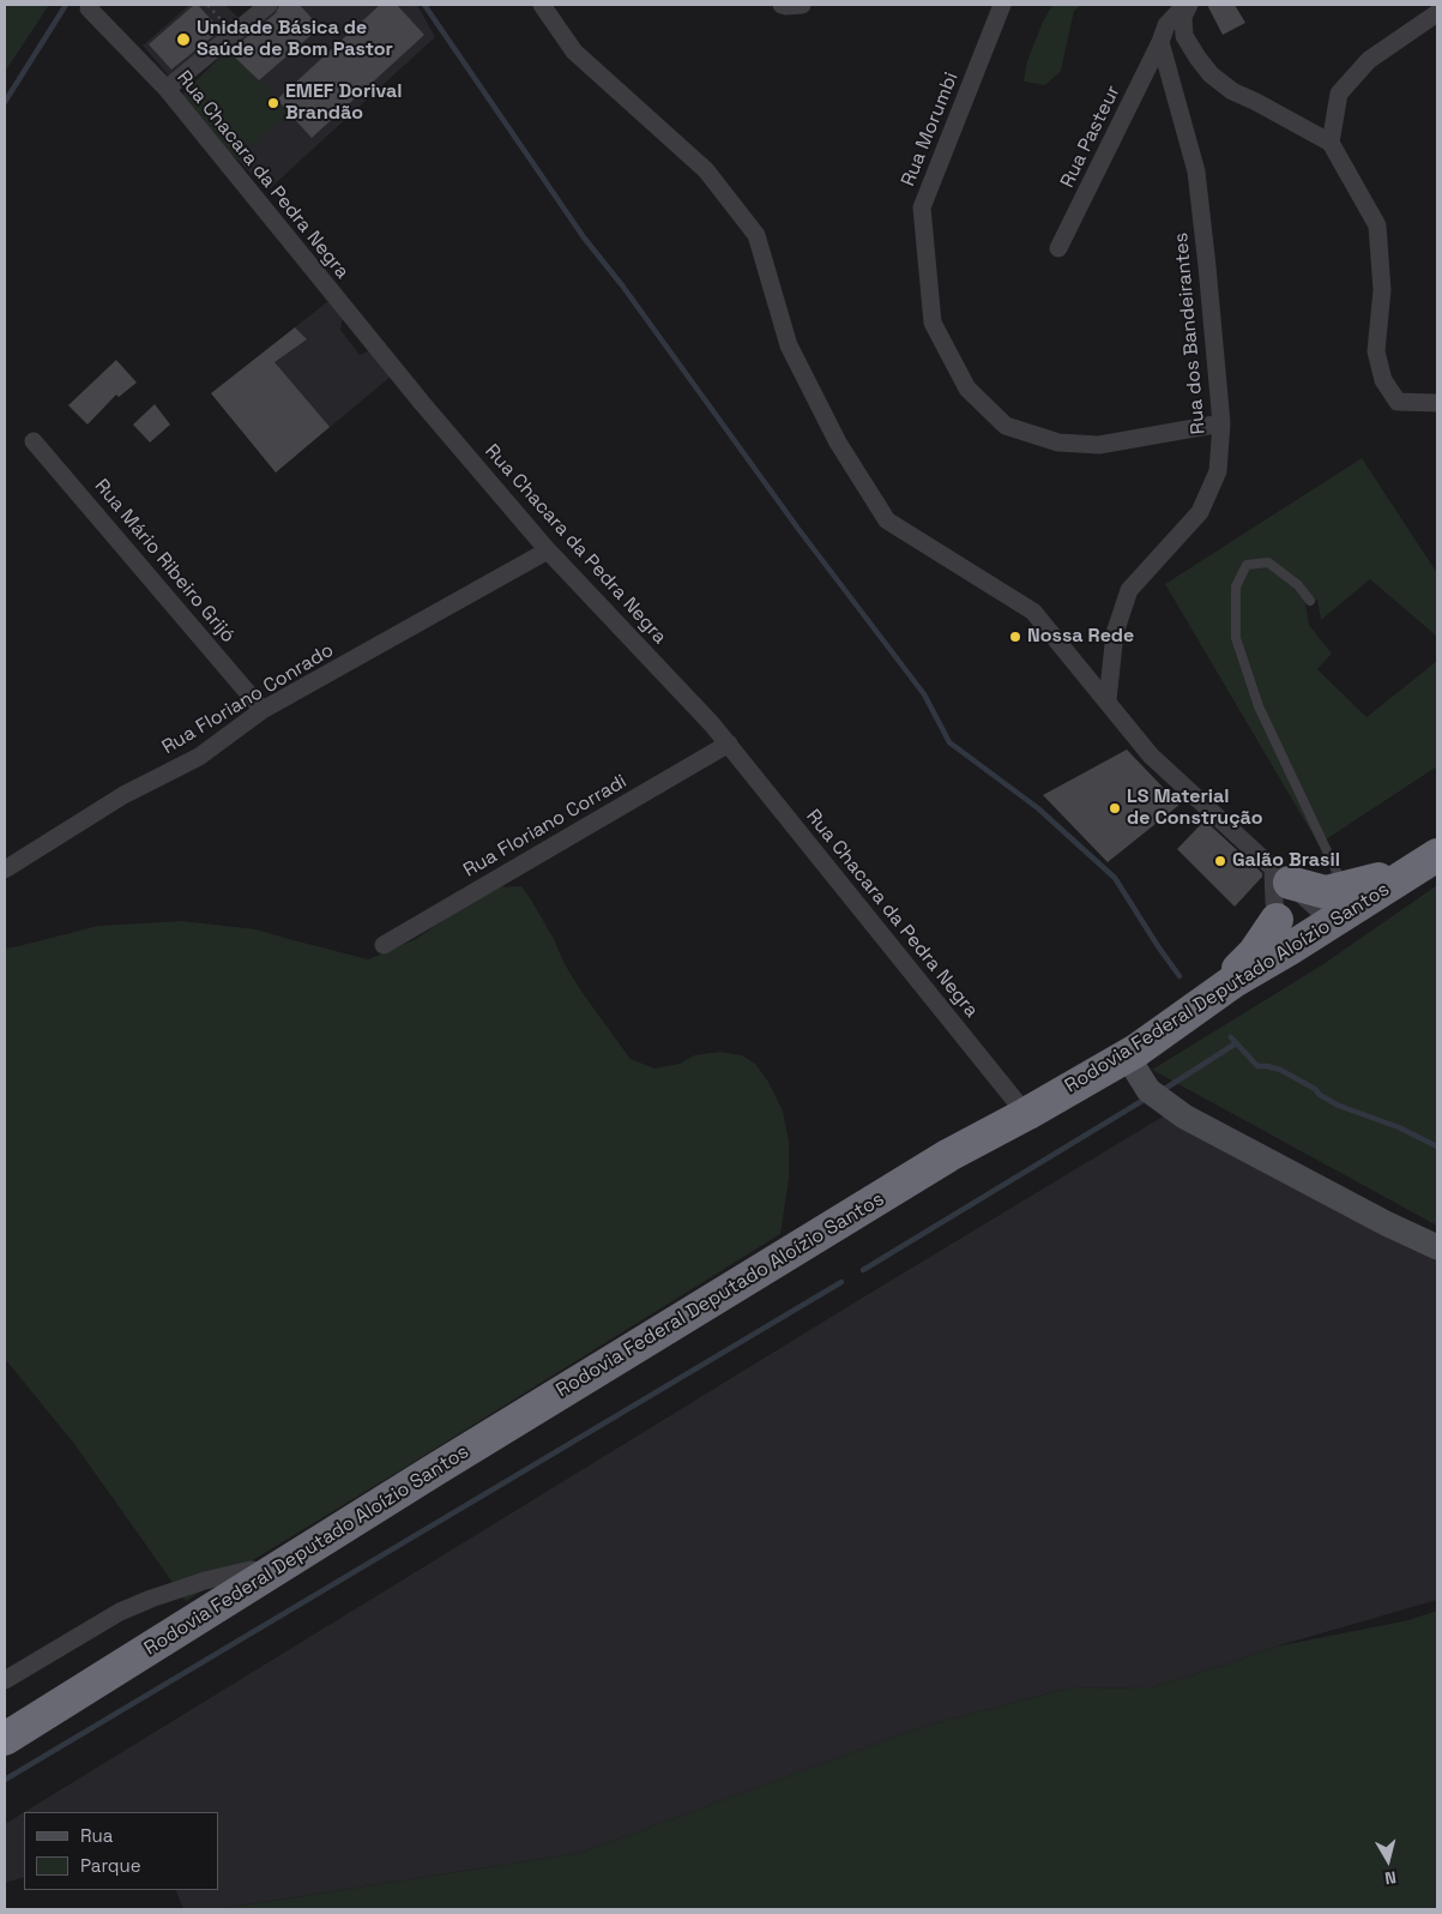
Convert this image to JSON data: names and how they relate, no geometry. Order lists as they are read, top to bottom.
{
  "streets": {
    "highway": ["Rodovia Federal Deputado Aloízio Santos"],
    "street": [
      "Rua Morumbi",
      "Rua Pasteur",
      "Rua Chacara da Pedra Negra",
      "Rua dos Bandeirantes",
      "Rua Mário Ribeiro Grijó",
      "Rua Floriano Conrado",
      "Rua Floriano Corradi"
    ]
  },
  "crossings": [
    ["Rua Morumbi", "Rua dos Bandeirantes"],
    ["Rua Pasteur", "Rua dos Bandeirantes"],
    ["Rua Chacara da Pedra Negra", "Rua Floriano Conrado"],
    ["Rua Chacara da Pedra Negra", "Rua Floriano Corradi"],
    ["Rua Chacara da Pedra Negra", "Rodovia Federal Deputado Aloízio Santos"],
    ["Rua Mário Ribeiro Grijó", "Rua Floriano Conrado"]
  ],
  "places": [
    "Unidade Básica de Saúde de Bom Pastor",
    "EMEF Dorival Brandão",
    "Nossa Rede",
    "LS Material de Construção",
    "Galão Brasil"
  ],
  "legend": ["Rua", "Parque"],
  "north": "bottom"
}
